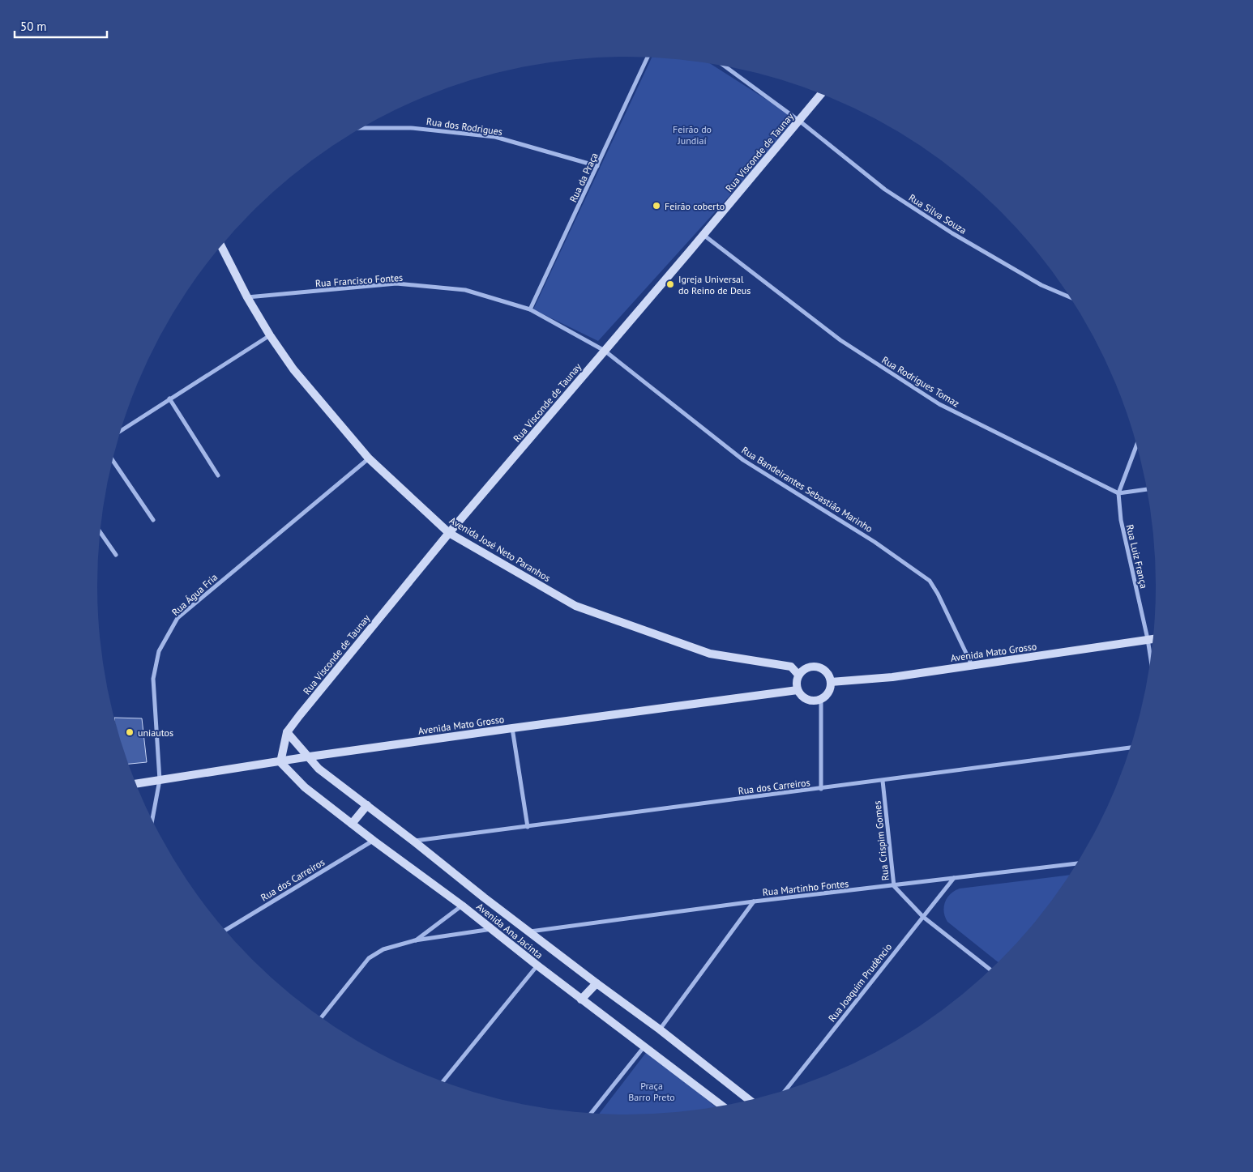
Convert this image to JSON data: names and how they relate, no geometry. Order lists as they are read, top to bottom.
{
  "streets": {
    "main road": [
      "Rua Visconde de Taunay",
      "Avenida José Neto Paranhos",
      "Avenida Mato Grosso",
      "Avenida Ana Jacinta"
    ],
    "street": [
      "Rua dos Rodrigues",
      "Rua da Praça",
      "Rua Silva Souza",
      "Rua Francisco Fontes",
      "Rua Rodrigues Tomaz",
      "Rua Bandeirantes Sebastião Marinho",
      "Rua Luiz França",
      "Rua Água Fria",
      "Rua dos Carreiros",
      "Rua Crispim Gomes",
      "Rua Martinho Fontes",
      "Rua Joaquim Prudêncio"
    ]
  },
  "crossings": [
    ["Rua dos Rodrigues", "Rua da Praça"],
    ["Rua Visconde de Taunay", "Rua Silva Souza"],
    ["Rua Visconde de Taunay", "Rua Francisco Fontes"],
    ["Rua Visconde de Taunay", "Rua Rodrigues Tomaz"],
    ["Rua Visconde de Taunay", "Rua Bandeirantes Sebastião Marinho"],
    ["Rua Visconde de Taunay", "Avenida José Neto Paranhos"],
    ["Rua Visconde de Taunay", "Avenida Mato Grosso"],
    ["Rua Visconde de Taunay", "Avenida Ana Jacinta"],
    ["Rua da Praça", "Rua Francisco Fontes"],
    ["Rua Francisco Fontes", "Rua Bandeirantes Sebastião Marinho"],
    ["Rua Francisco Fontes", "Avenida José Neto Paranhos"],
    ["Rua Rodrigues Tomaz", "Rua Luiz França"],
    ["Rua Bandeirantes Sebastião Marinho", "Avenida Mato Grosso"],
    ["Avenida José Neto Paranhos", "Rua Água Fria"],
    ["Avenida José Neto Paranhos", "Avenida Mato Grosso"],
    ["Rua Luiz França", "Avenida Mato Grosso"],
    ["Rua Água Fria", "Avenida Mato Grosso"],
    ["Avenida Mato Grosso", "Avenida Ana Jacinta"],
    ["Rua dos Carreiros", "Rua Crispim Gomes"],
    ["Rua dos Carreiros", "Avenida Ana Jacinta"],
    ["Rua Crispim Gomes", "Rua Martinho Fontes"],
    ["Rua Crispim Gomes", "Rua Joaquim Prudêncio"],
    ["Rua Martinho Fontes", "Avenida Ana Jacinta"],
    ["Rua Martinho Fontes", "Rua Joaquim Prudêncio"]
  ],
  "parks": ["Feirão do Jundiaí", "Praça Barro Preto"],
  "places": ["Feirão coberto", "Igreja Universal do Reino de Deus", "uniautos"],
  "scale_bar": "50 m"
}
